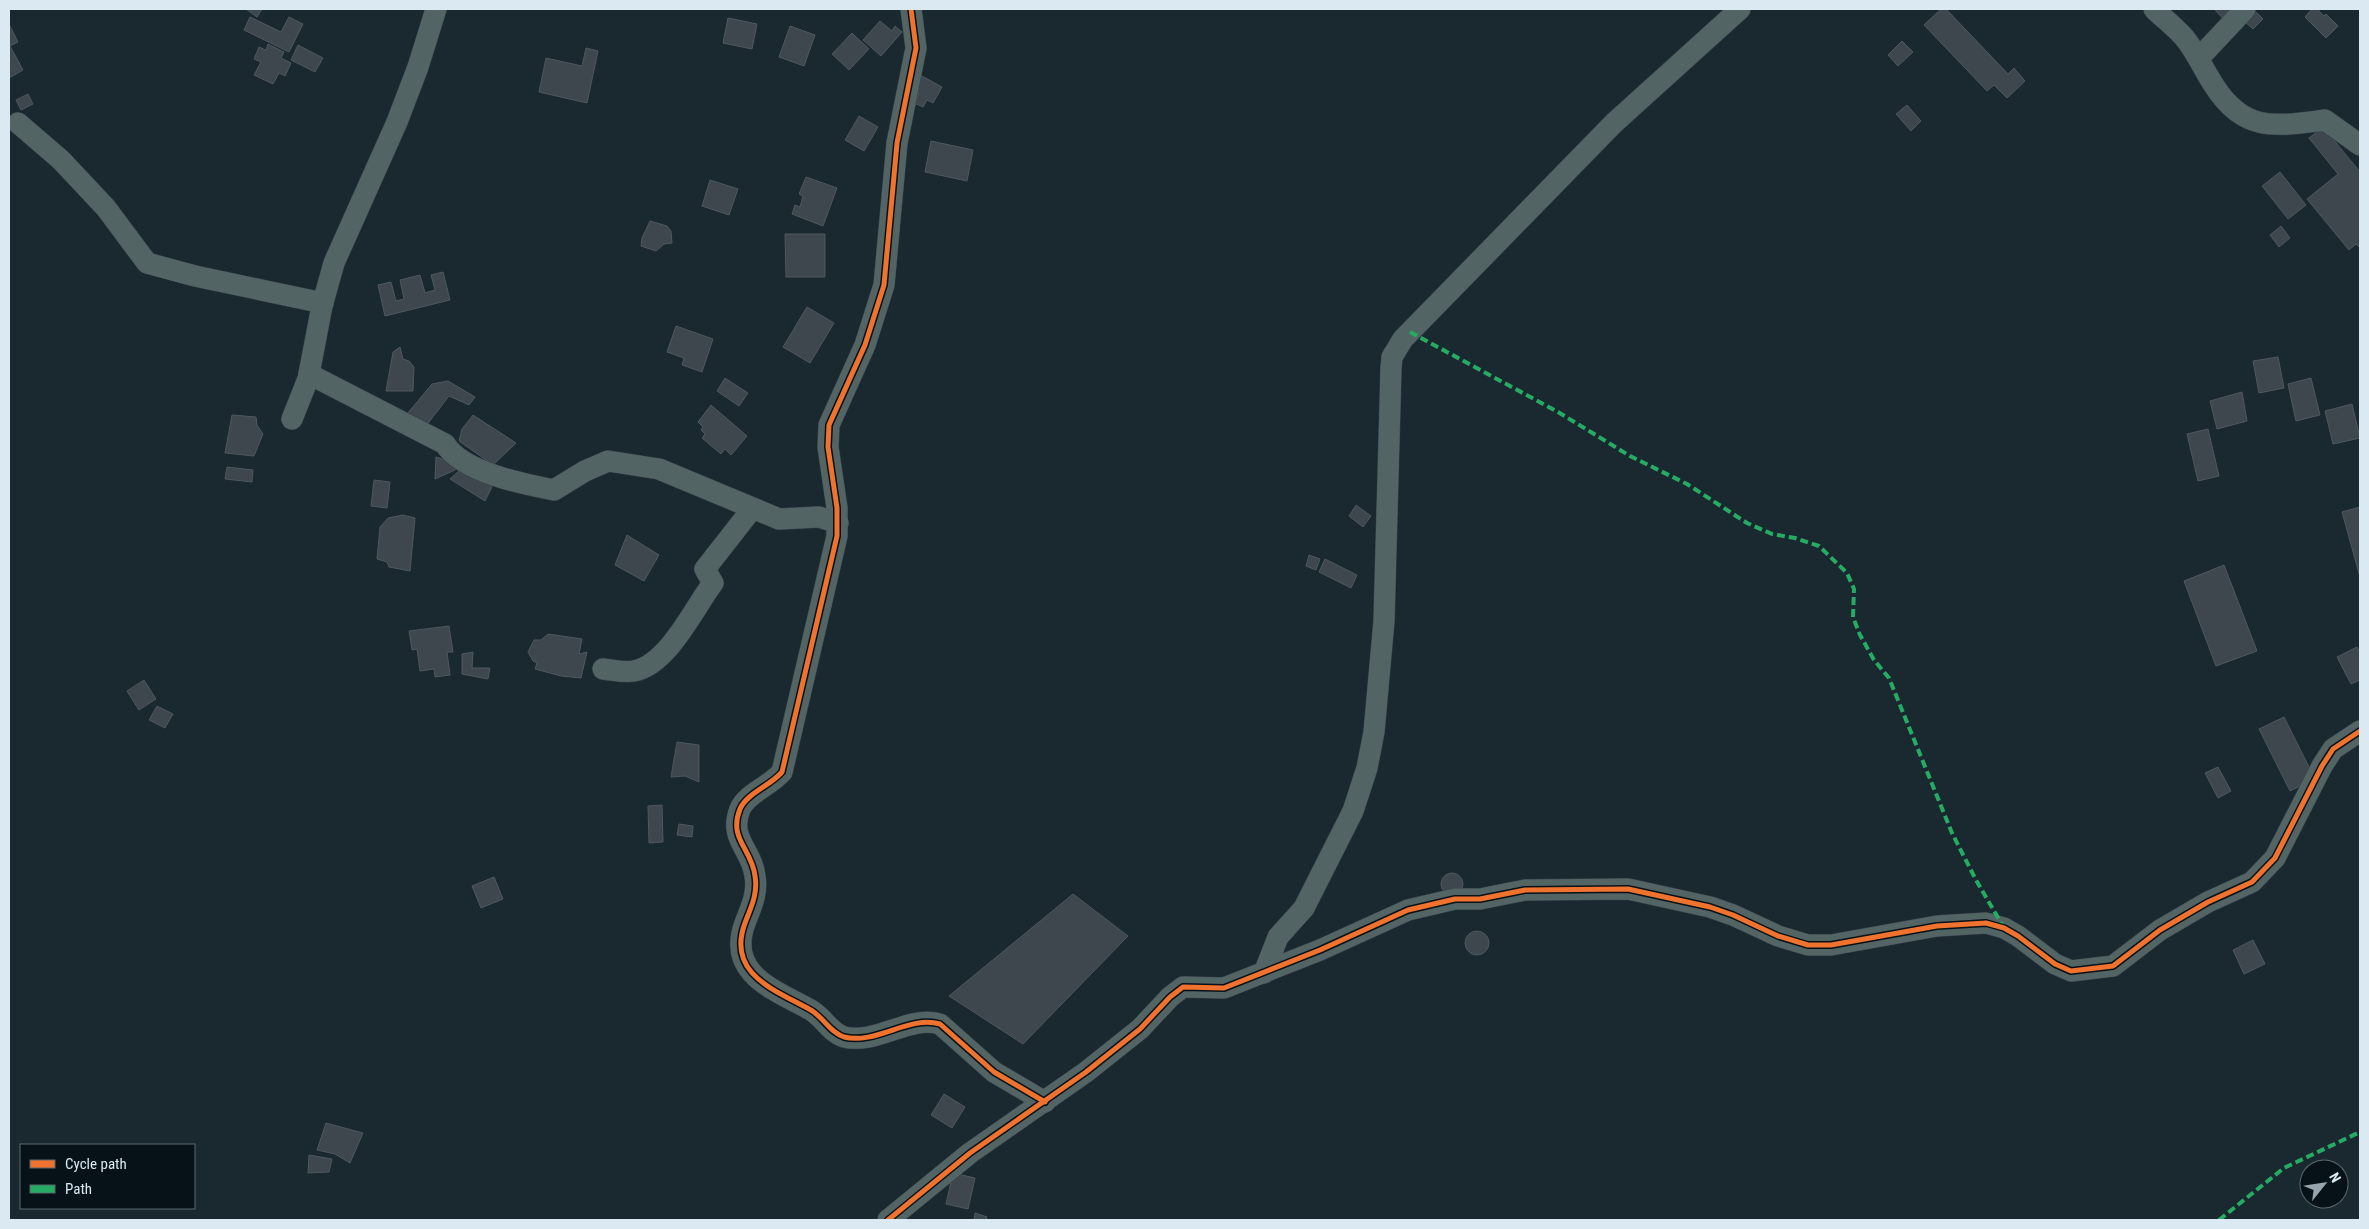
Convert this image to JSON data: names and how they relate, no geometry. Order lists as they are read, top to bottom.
{
  "legend": ["Cycle path", "Path"],
  "north": "top right"
}
